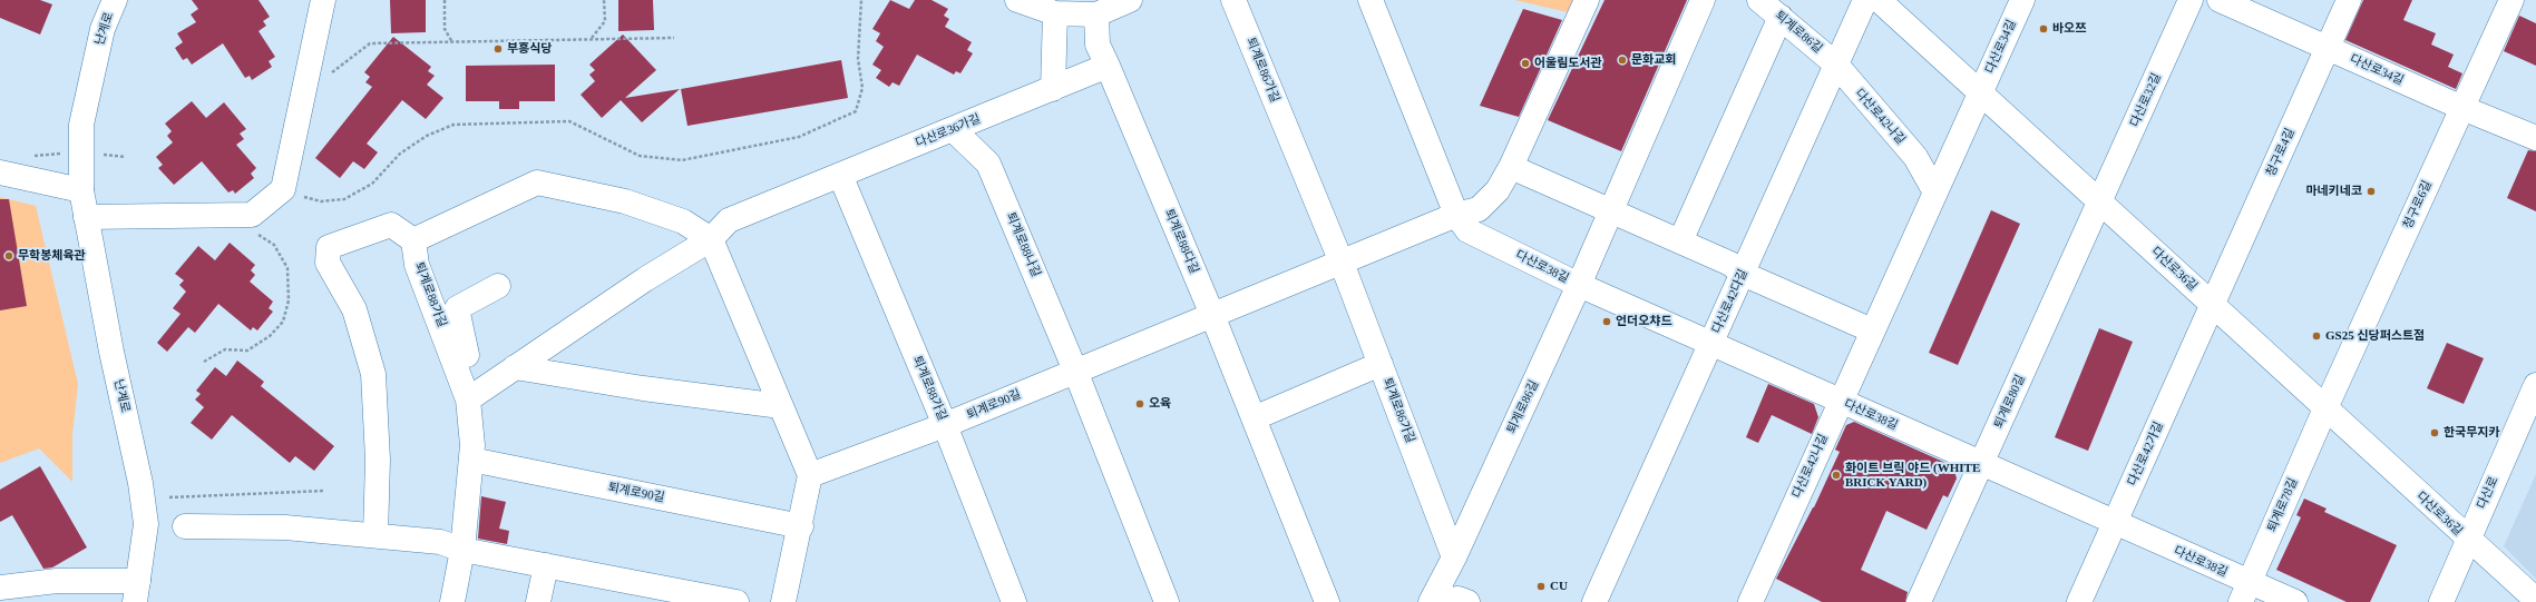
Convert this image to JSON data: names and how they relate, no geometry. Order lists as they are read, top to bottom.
{
  "streets": {
    "street": [
      "난계로",
      "퇴계로86길",
      "다산로34길",
      "퇴계로86가길",
      "다산로32길",
      "다산로42나길",
      "다산로36가길",
      "청구로4길",
      "청구로6길",
      "퇴계로88다길",
      "퇴계로88나길",
      "다산로38길",
      "다산로36길",
      "퇴계로88가길",
      "다산로42다길",
      "퇴계로80길",
      "퇴계로90길",
      "다산로42가길",
      "다산로",
      "퇴계로78길"
    ]
  },
  "crossings": [
    ["퇴계로86길", "퇴계로86가길"],
    ["퇴계로86길", "다산로42나길"],
    ["퇴계로86길", "다산로38길"],
    ["퇴계로86길", "다산로42다길"],
    ["다산로34길", "다산로42나길"],
    ["다산로34길", "청구로4길"],
    ["다산로34길", "청구로6길"],
    ["다산로34길", "다산로36길"],
    ["다산로32길", "다산로36길"],
    ["다산로32길", "퇴계로80길"],
    ["다산로42나길", "다산로38길"],
    ["다산로42나길", "다산로36길"],
    ["다산로42나길", "다산로42다길"],
    ["다산로36가길", "퇴계로88다길"],
    ["다산로36가길", "퇴계로88나길"],
    ["다산로36가길", "퇴계로88가길"],
    ["청구로4길", "다산로36길"],
    ["청구로4길", "다산로42가길"],
    ["청구로6길", "다산로36길"],
    ["청구로6길", "퇴계로78길"],
    ["퇴계로88나길", "퇴계로90길"],
    ["다산로38길", "다산로42다길"],
    ["다산로38길", "퇴계로80길"],
    ["다산로38길", "다산로42가길"],
    ["다산로38길", "퇴계로78길"],
    ["다산로36길", "퇴계로80길"],
    ["다산로36길", "다산로42가길"],
    ["다산로36길", "다산로"],
    ["다산로36길", "퇴계로78길"],
    ["퇴계로88가길", "퇴계로90길"]
  ],
  "places": [
    "바오쯔",
    "부흥식당",
    "문화교회",
    "어울림도서관",
    "마네키네코",
    "무학봉체육관",
    "언더오챠드",
    "GS25 신당퍼스트점",
    "오육",
    "한국무지카",
    "화이트 브릭 야드 (WHITE BRICK YARD)",
    "CU"
  ]
}
